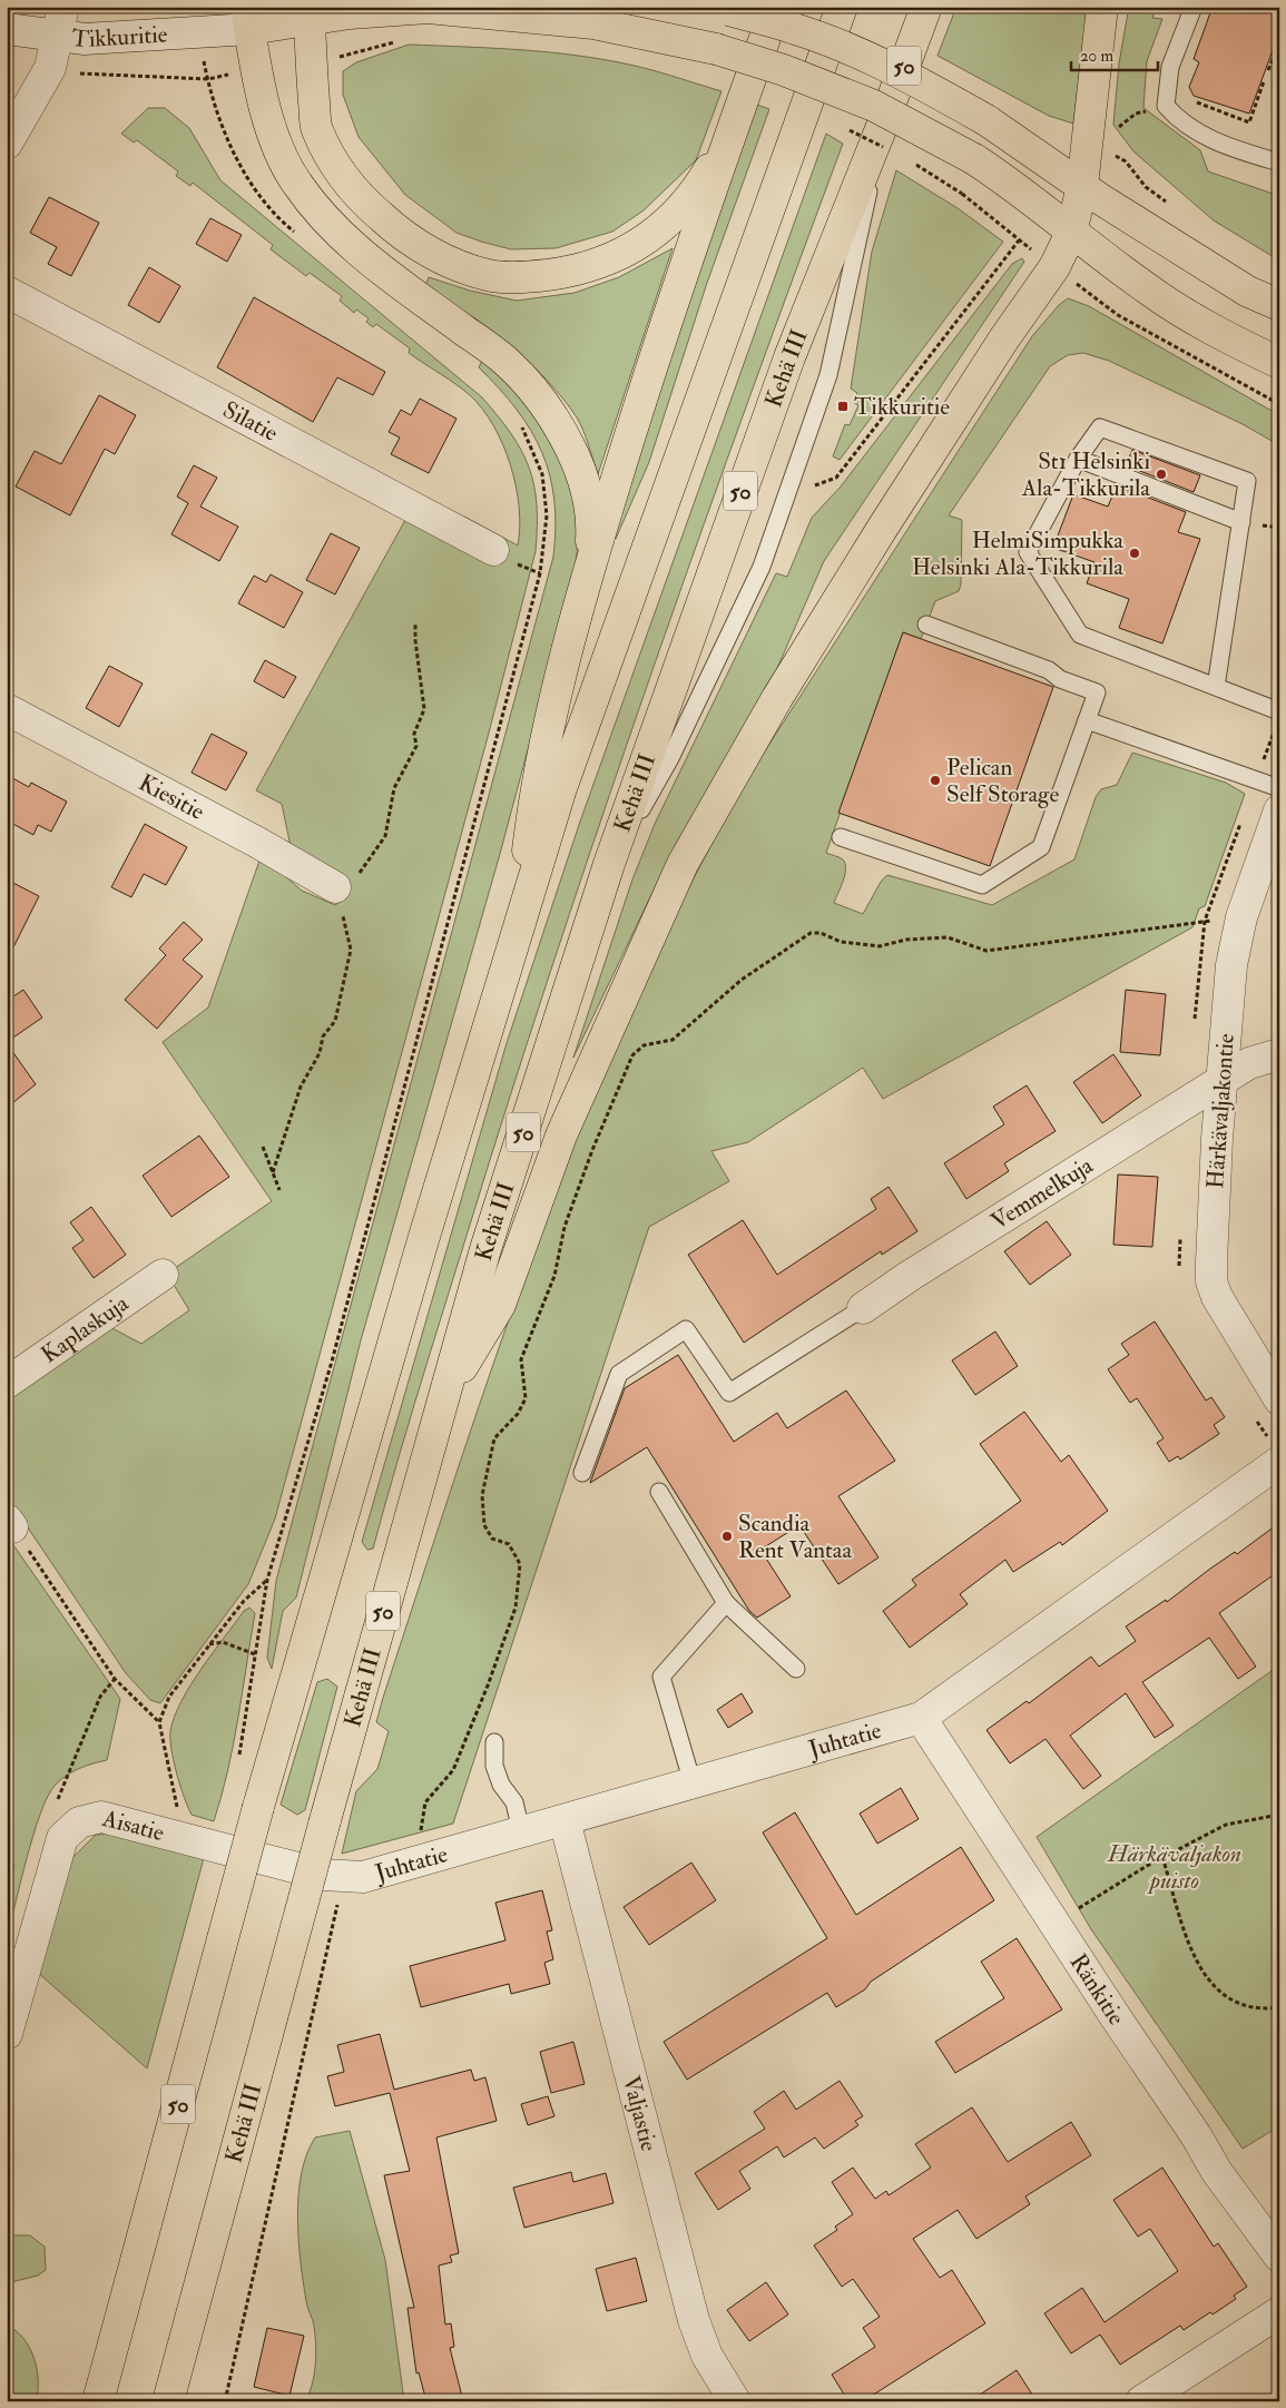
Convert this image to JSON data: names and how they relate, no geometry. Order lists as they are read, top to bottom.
{
  "streets": {
    "main road": ["Tikkuritie", "50", "Kehä III"],
    "street": [
      "Silatie",
      "Kiesitie",
      "Härkävaljakontie",
      "Vemmelkuja",
      "Kaplaskuja",
      "Juhtatie",
      "Aisatie",
      "Ränkitie",
      "Valjastie"
    ]
  },
  "crossings": [
    ["Härkävaljakontie", "Vemmelkuja"],
    ["Juhtatie", "Aisatie"],
    ["Juhtatie", "Ränkitie"],
    ["Juhtatie", "Valjastie"]
  ],
  "parks": ["Härkävaljakon puisto"],
  "places": {
    "transit": ["Tikkuritie"],
    "other": [
      "St1 Helsinki Ala-Tikkurila",
      "HelmiSimpukka Helsinki Ala-Tikkurila",
      "Pelican Self Storage",
      "Scandia Rent Vantaa"
    ]
  },
  "scale_bar": "20 m"
}
